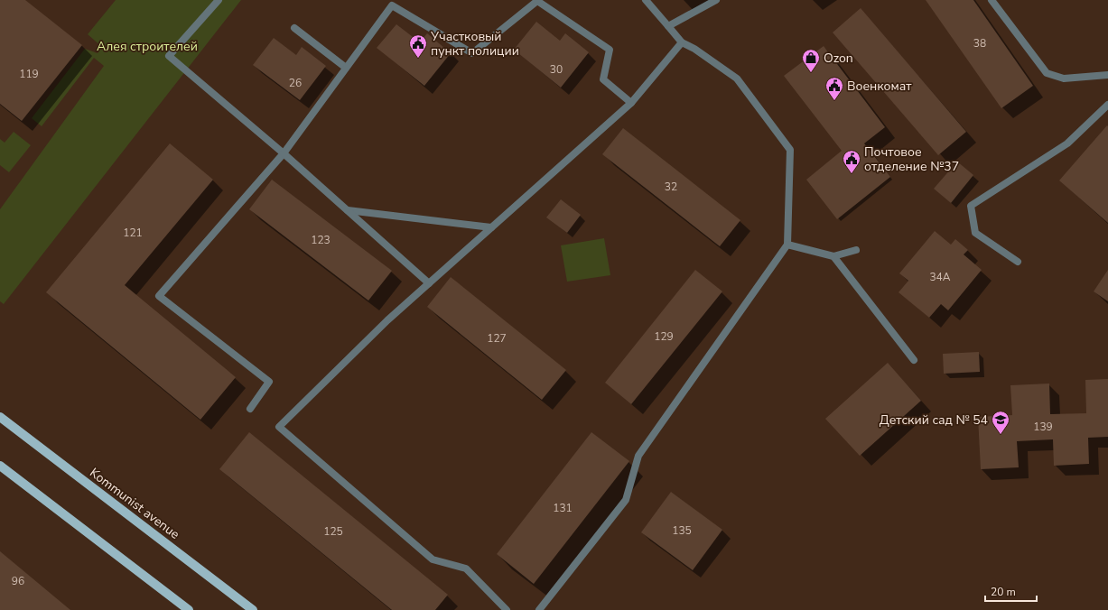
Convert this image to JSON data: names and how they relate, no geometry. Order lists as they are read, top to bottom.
{
  "streets": {
    "main road": ["Kommunist avenue"]
  },
  "parks": ["Алея строителей"],
  "places": {
    "public building": ["Участковый пункт полиции", "Военкомат", "Почтовое отделение №37"],
    "shop": ["Ozon"],
    "school or university": ["Детский сад № 54"]
  },
  "house_numbers": [
    "38",
    "30",
    "119",
    "26",
    "32",
    "121",
    "123",
    "34А",
    "129",
    "127",
    "139",
    "131",
    "135",
    "125",
    "96"
  ],
  "scale_bar": "20 m"
}
